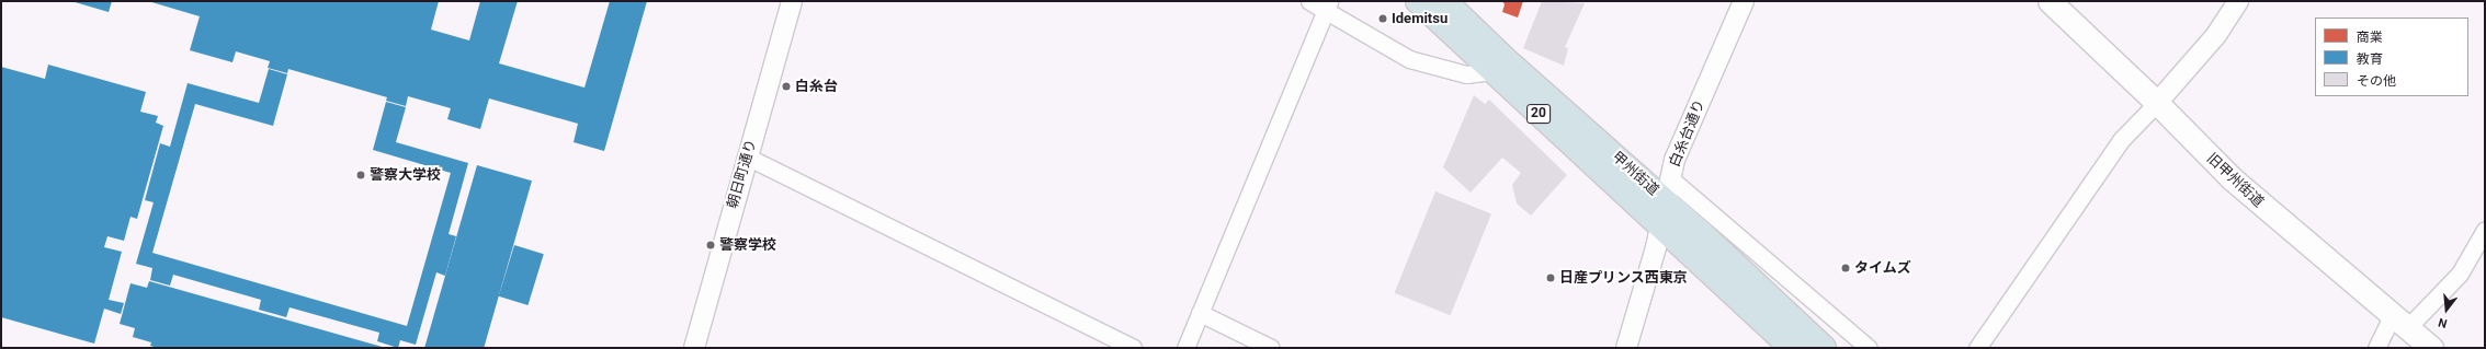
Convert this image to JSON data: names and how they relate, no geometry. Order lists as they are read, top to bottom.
{
  "streets": {
    "highway": ["20", "甲州街道"],
    "main road": ["旧甲州街道"],
    "street": ["白糸台通り", "朝日町通り"]
  },
  "crossings": [
    ["白糸台通り", "甲州街道"]
  ],
  "places": [
    "Idemitsu",
    "白糸台",
    "警察大学校",
    "警察学校",
    "タイムズ",
    "日産プリンス西東京"
  ],
  "legend": ["商業", "教育", "その他"],
  "north": "bottom"
}
